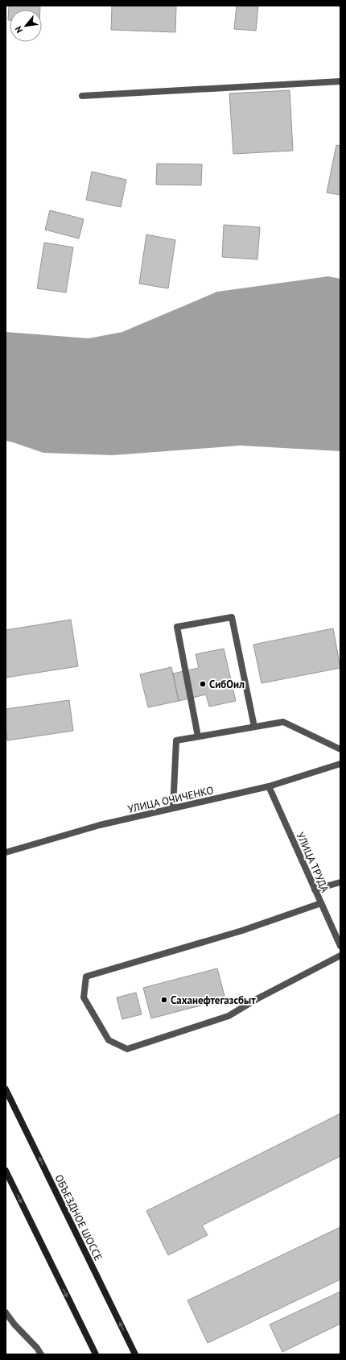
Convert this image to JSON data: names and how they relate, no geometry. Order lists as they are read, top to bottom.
{
  "streets": {
    "street": ["УЛИЦА ОЧИЧЕНКО", "УЛИЦА ТРУДА", "ОБЪЕЗДНОЕ ШОССЕ"]
  },
  "crossings": [
    ["УЛИЦА ОЧИЧЕНКО", "УЛИЦА ТРУДА"]
  ],
  "places": ["СибОил", "Саханефтегазсбыт"],
  "north": "bottom left"
}
